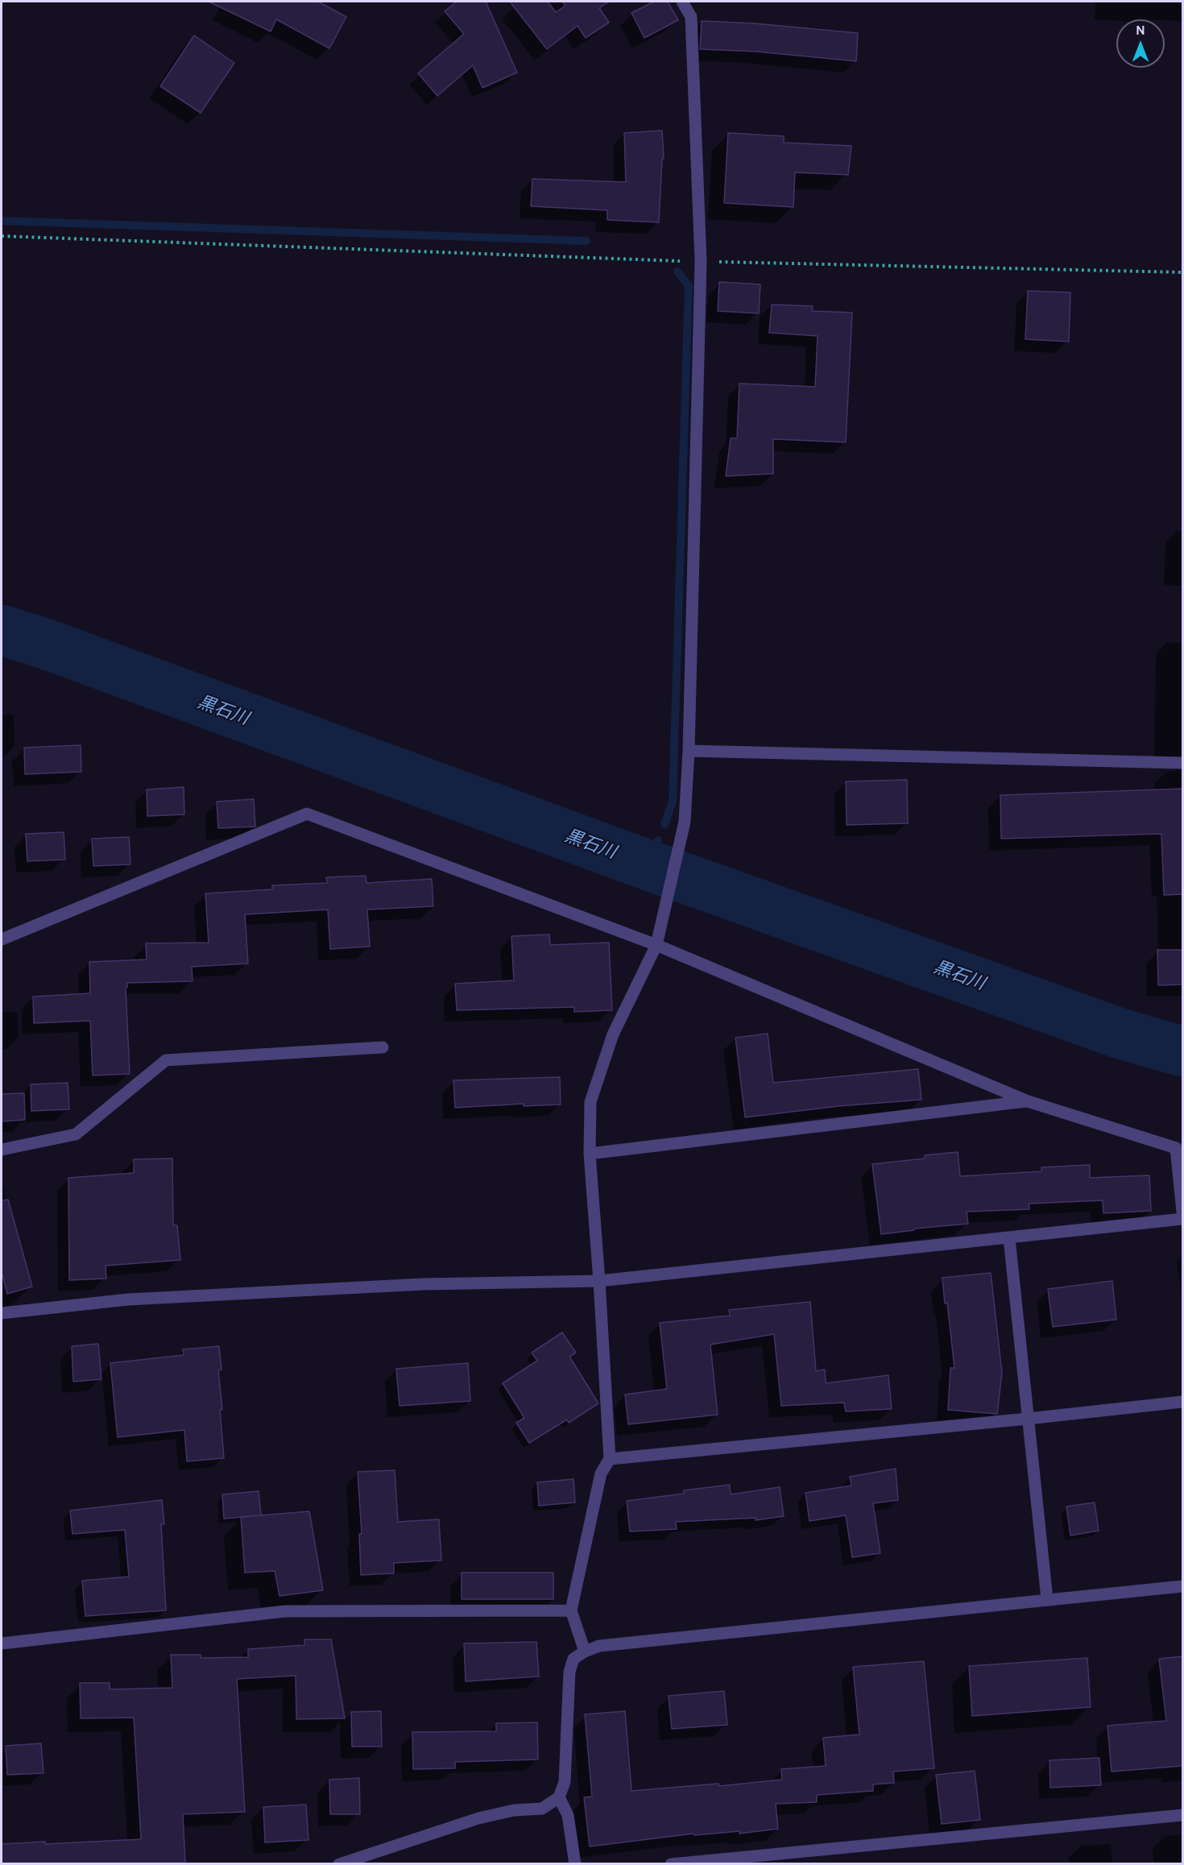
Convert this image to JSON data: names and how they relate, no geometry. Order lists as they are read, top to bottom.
{
  "water": ["黒石川"],
  "north": "top"
}
